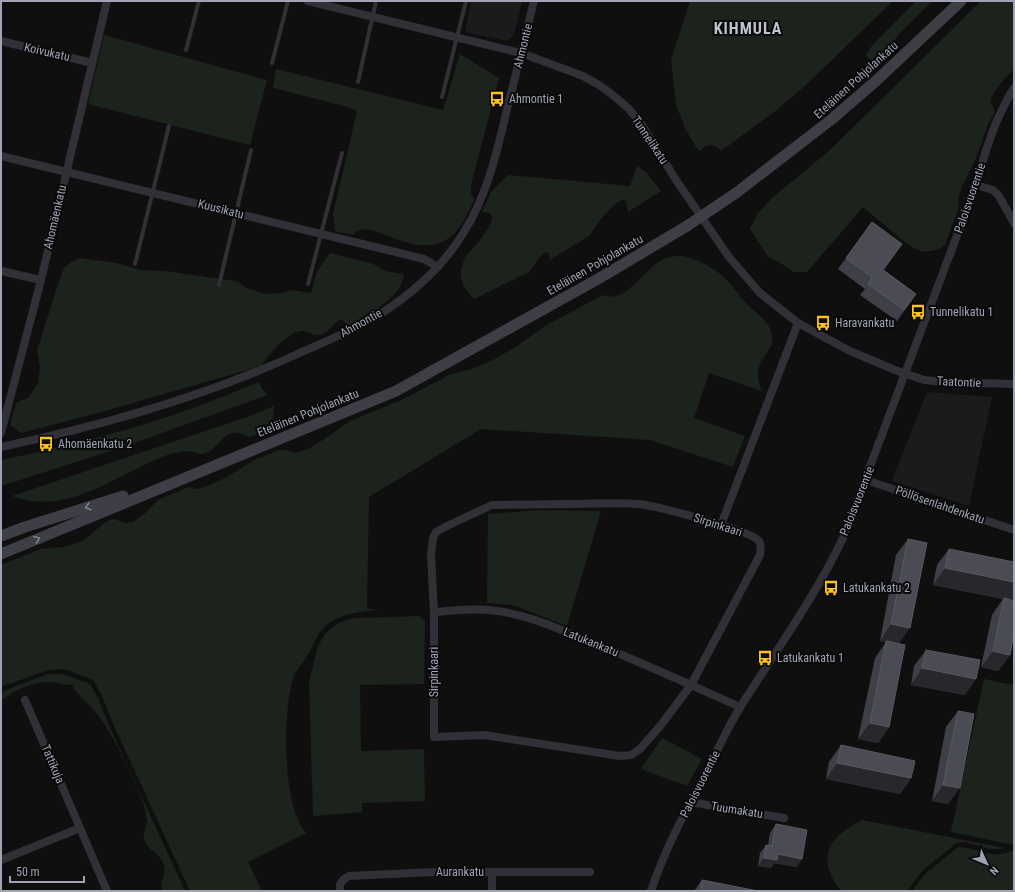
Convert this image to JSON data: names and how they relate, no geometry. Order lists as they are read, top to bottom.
{
  "streets": {
    "main road": ["Eteläinen Pohjolankatu"],
    "street": [
      "Ahmontie",
      "Koivukatu",
      "Tunnelikatu",
      "Paloisvuorentie",
      "Kuusikatu",
      "Ahomäenkatu",
      "Taatontie",
      "Pöllösenlahdenkatu",
      "Sirpinkaari",
      "Latukankatu",
      "Tattikuja",
      "Tuumakatu",
      "Aurankatu"
    ]
  },
  "crossings": [
    ["Ahmontie", "Tunnelikatu"],
    ["Ahmontie", "Kuusikatu"],
    ["Koivukatu", "Ahomäenkatu"],
    ["Tunnelikatu", "Paloisvuorentie"],
    ["Tunnelikatu", "Taatontie"],
    ["Paloisvuorentie", "Taatontie"],
    ["Paloisvuorentie", "Pöllösenlahdenkatu"],
    ["Paloisvuorentie", "Latukankatu"],
    ["Paloisvuorentie", "Tuumakatu"],
    ["Kuusikatu", "Ahomäenkatu"],
    ["Sirpinkaari", "Latukankatu"]
  ],
  "districts": ["KIHMULA"],
  "places": {
    "bus stop": [
      "Ahmontie 1",
      "Tunnelikatu 1",
      "Haravankatu",
      "Ahomäenkatu 2",
      "Latukankatu 2",
      "Latukankatu 1"
    ]
  },
  "scale_bar": "50 m",
  "north": "bottom right"
}
